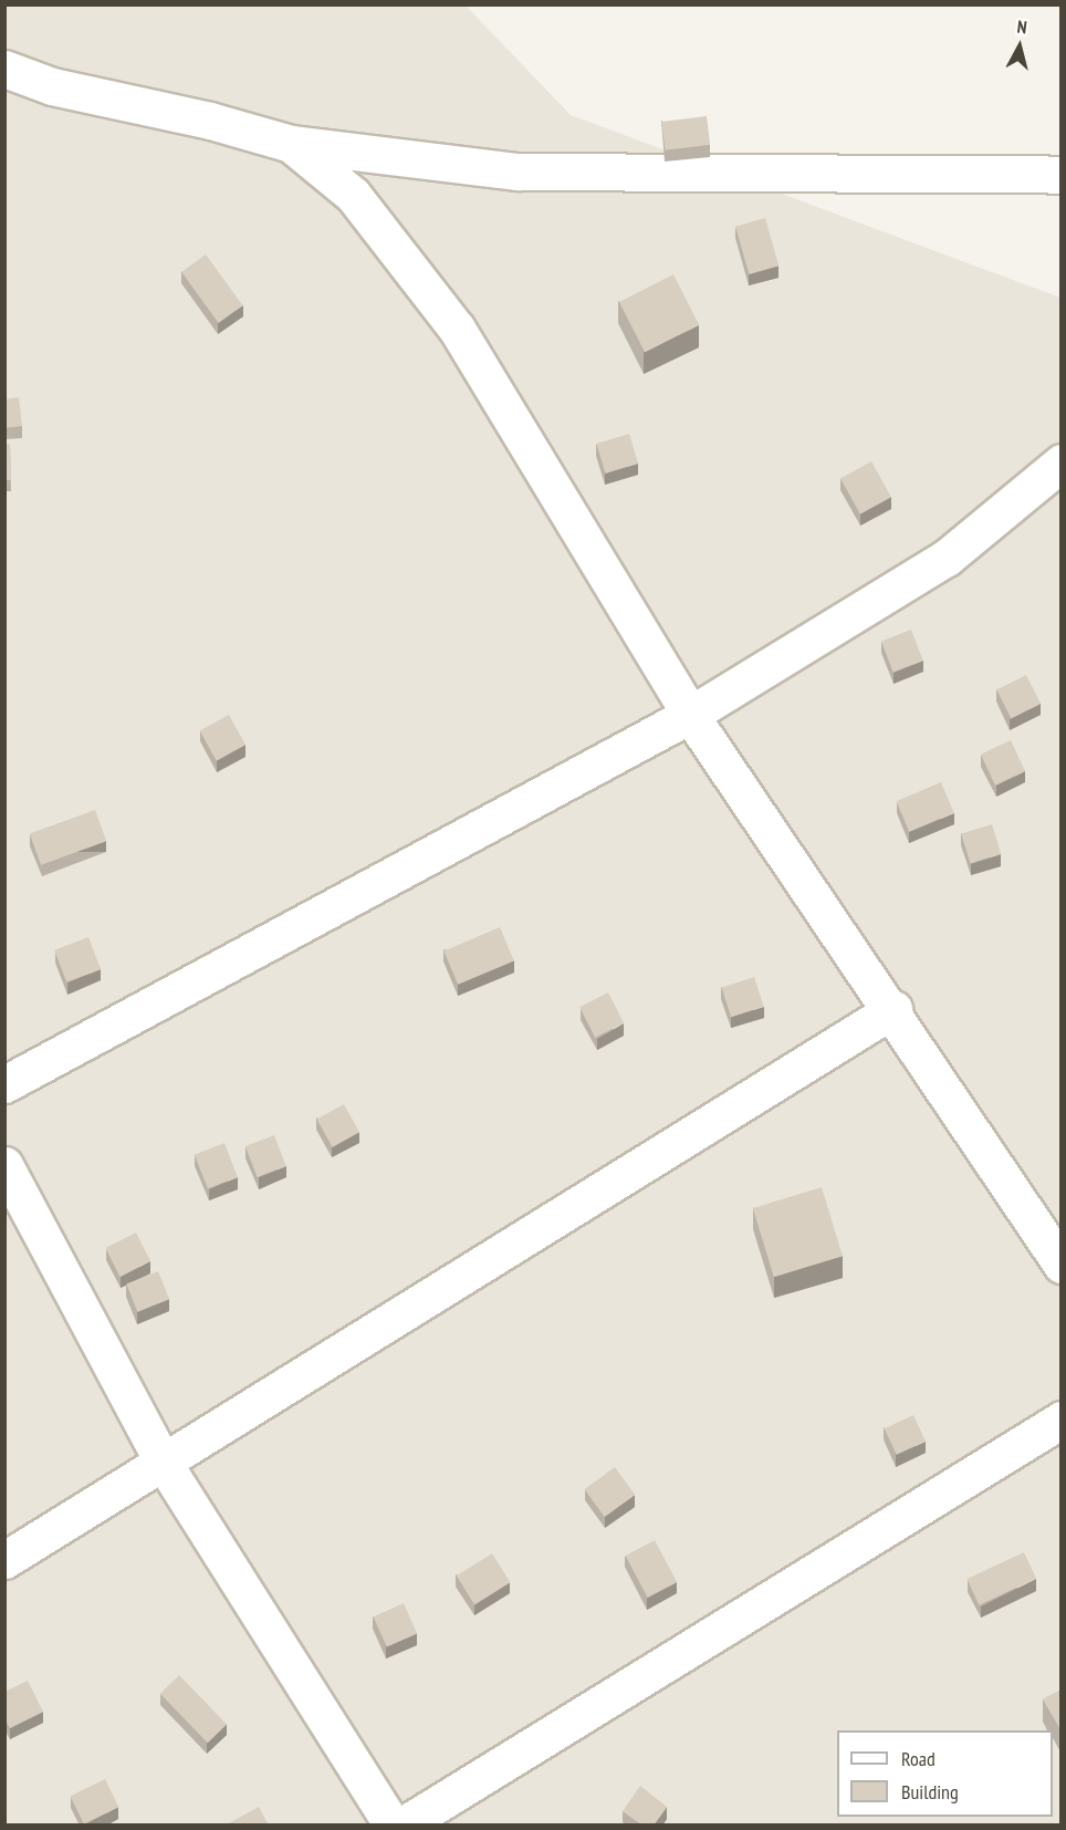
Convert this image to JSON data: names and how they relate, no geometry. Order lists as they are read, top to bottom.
{
  "legend": ["Road", "Building"],
  "north": "top"
}
